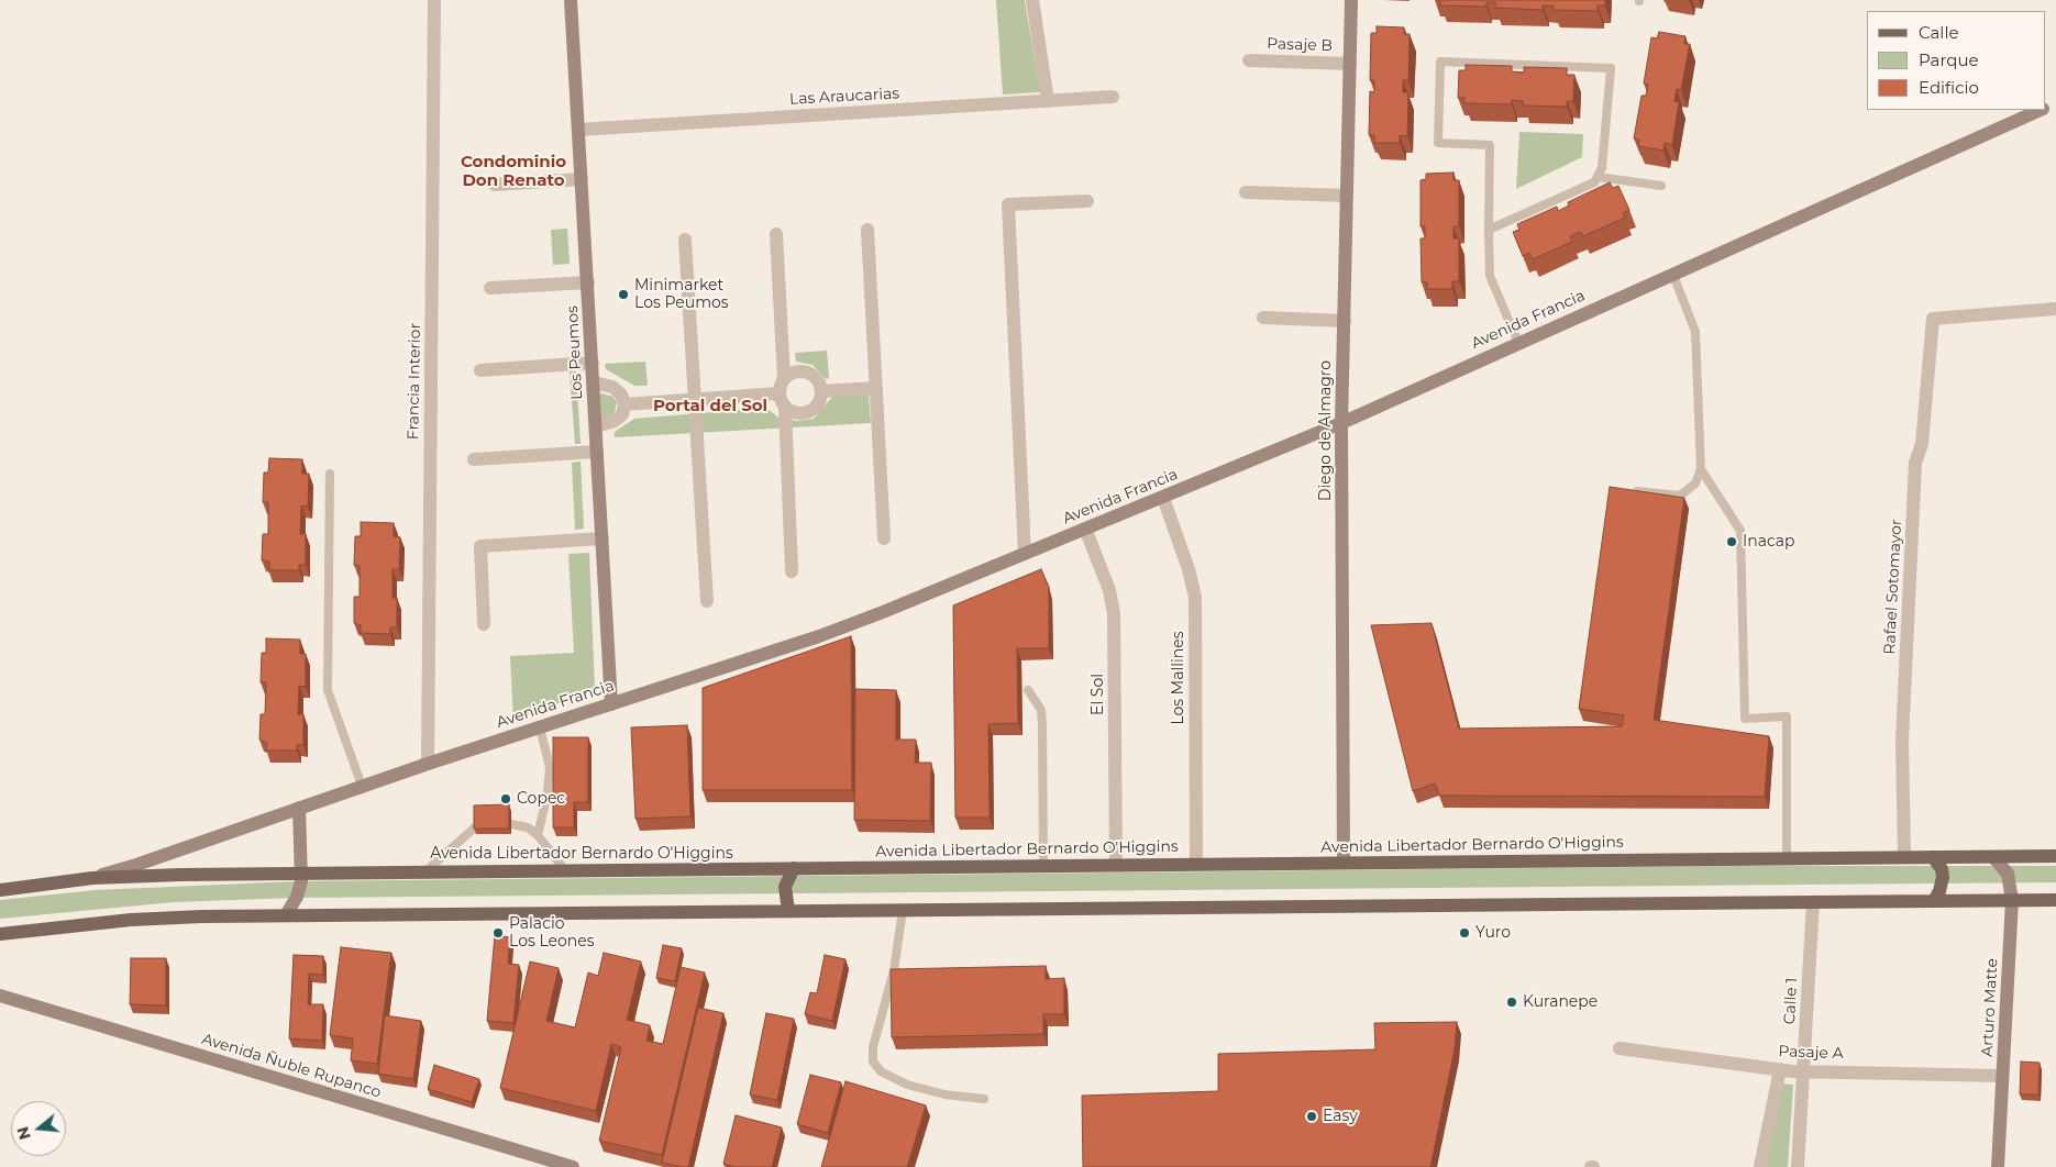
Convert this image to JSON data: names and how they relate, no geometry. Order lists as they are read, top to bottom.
{
  "streets": {
    "main road": ["Avenida Libertador Bernardo O'Higgins"],
    "street": [
      "Pasaje B",
      "Las Araucarias",
      "Avenida Francia",
      "Los Peumos",
      "Francia Interior",
      "Diego de Almagro",
      "Rafael Sotomayor",
      "Los Mallines",
      "El Sol",
      "Calle 1",
      "Arturo Matte",
      "Pasaje A",
      "Avenida Ñuble Rupanco"
    ]
  },
  "crossings": [
    ["Pasaje B", "Diego de Almagro"],
    ["Las Araucarias", "Los Peumos"],
    ["Avenida Francia", "Los Peumos"],
    ["Avenida Francia", "Francia Interior"],
    ["Avenida Francia", "Diego de Almagro"],
    ["Avenida Francia", "Los Mallines"],
    ["Avenida Francia", "El Sol"],
    ["Avenida Francia", "Avenida Libertador Bernardo O'Higgins"],
    ["Diego de Almagro", "Avenida Libertador Bernardo O'Higgins"],
    ["Rafael Sotomayor", "Avenida Libertador Bernardo O'Higgins"],
    ["Los Mallines", "Avenida Libertador Bernardo O'Higgins"],
    ["El Sol", "Avenida Libertador Bernardo O'Higgins"],
    ["Avenida Libertador Bernardo O'Higgins", "Arturo Matte"],
    ["Calle 1", "Pasaje A"],
    ["Arturo Matte", "Pasaje A"]
  ],
  "districts": ["Condominio Don Renato", "Portal del Sol"],
  "places": [
    "Minimarket Los Peumos",
    "Inacap",
    "Copec",
    "Palacio Los Leones",
    "Yuro",
    "Kuranepe",
    "Easy"
  ],
  "legend": ["Calle", "Parque", "Edificio"],
  "north": "left"
}
